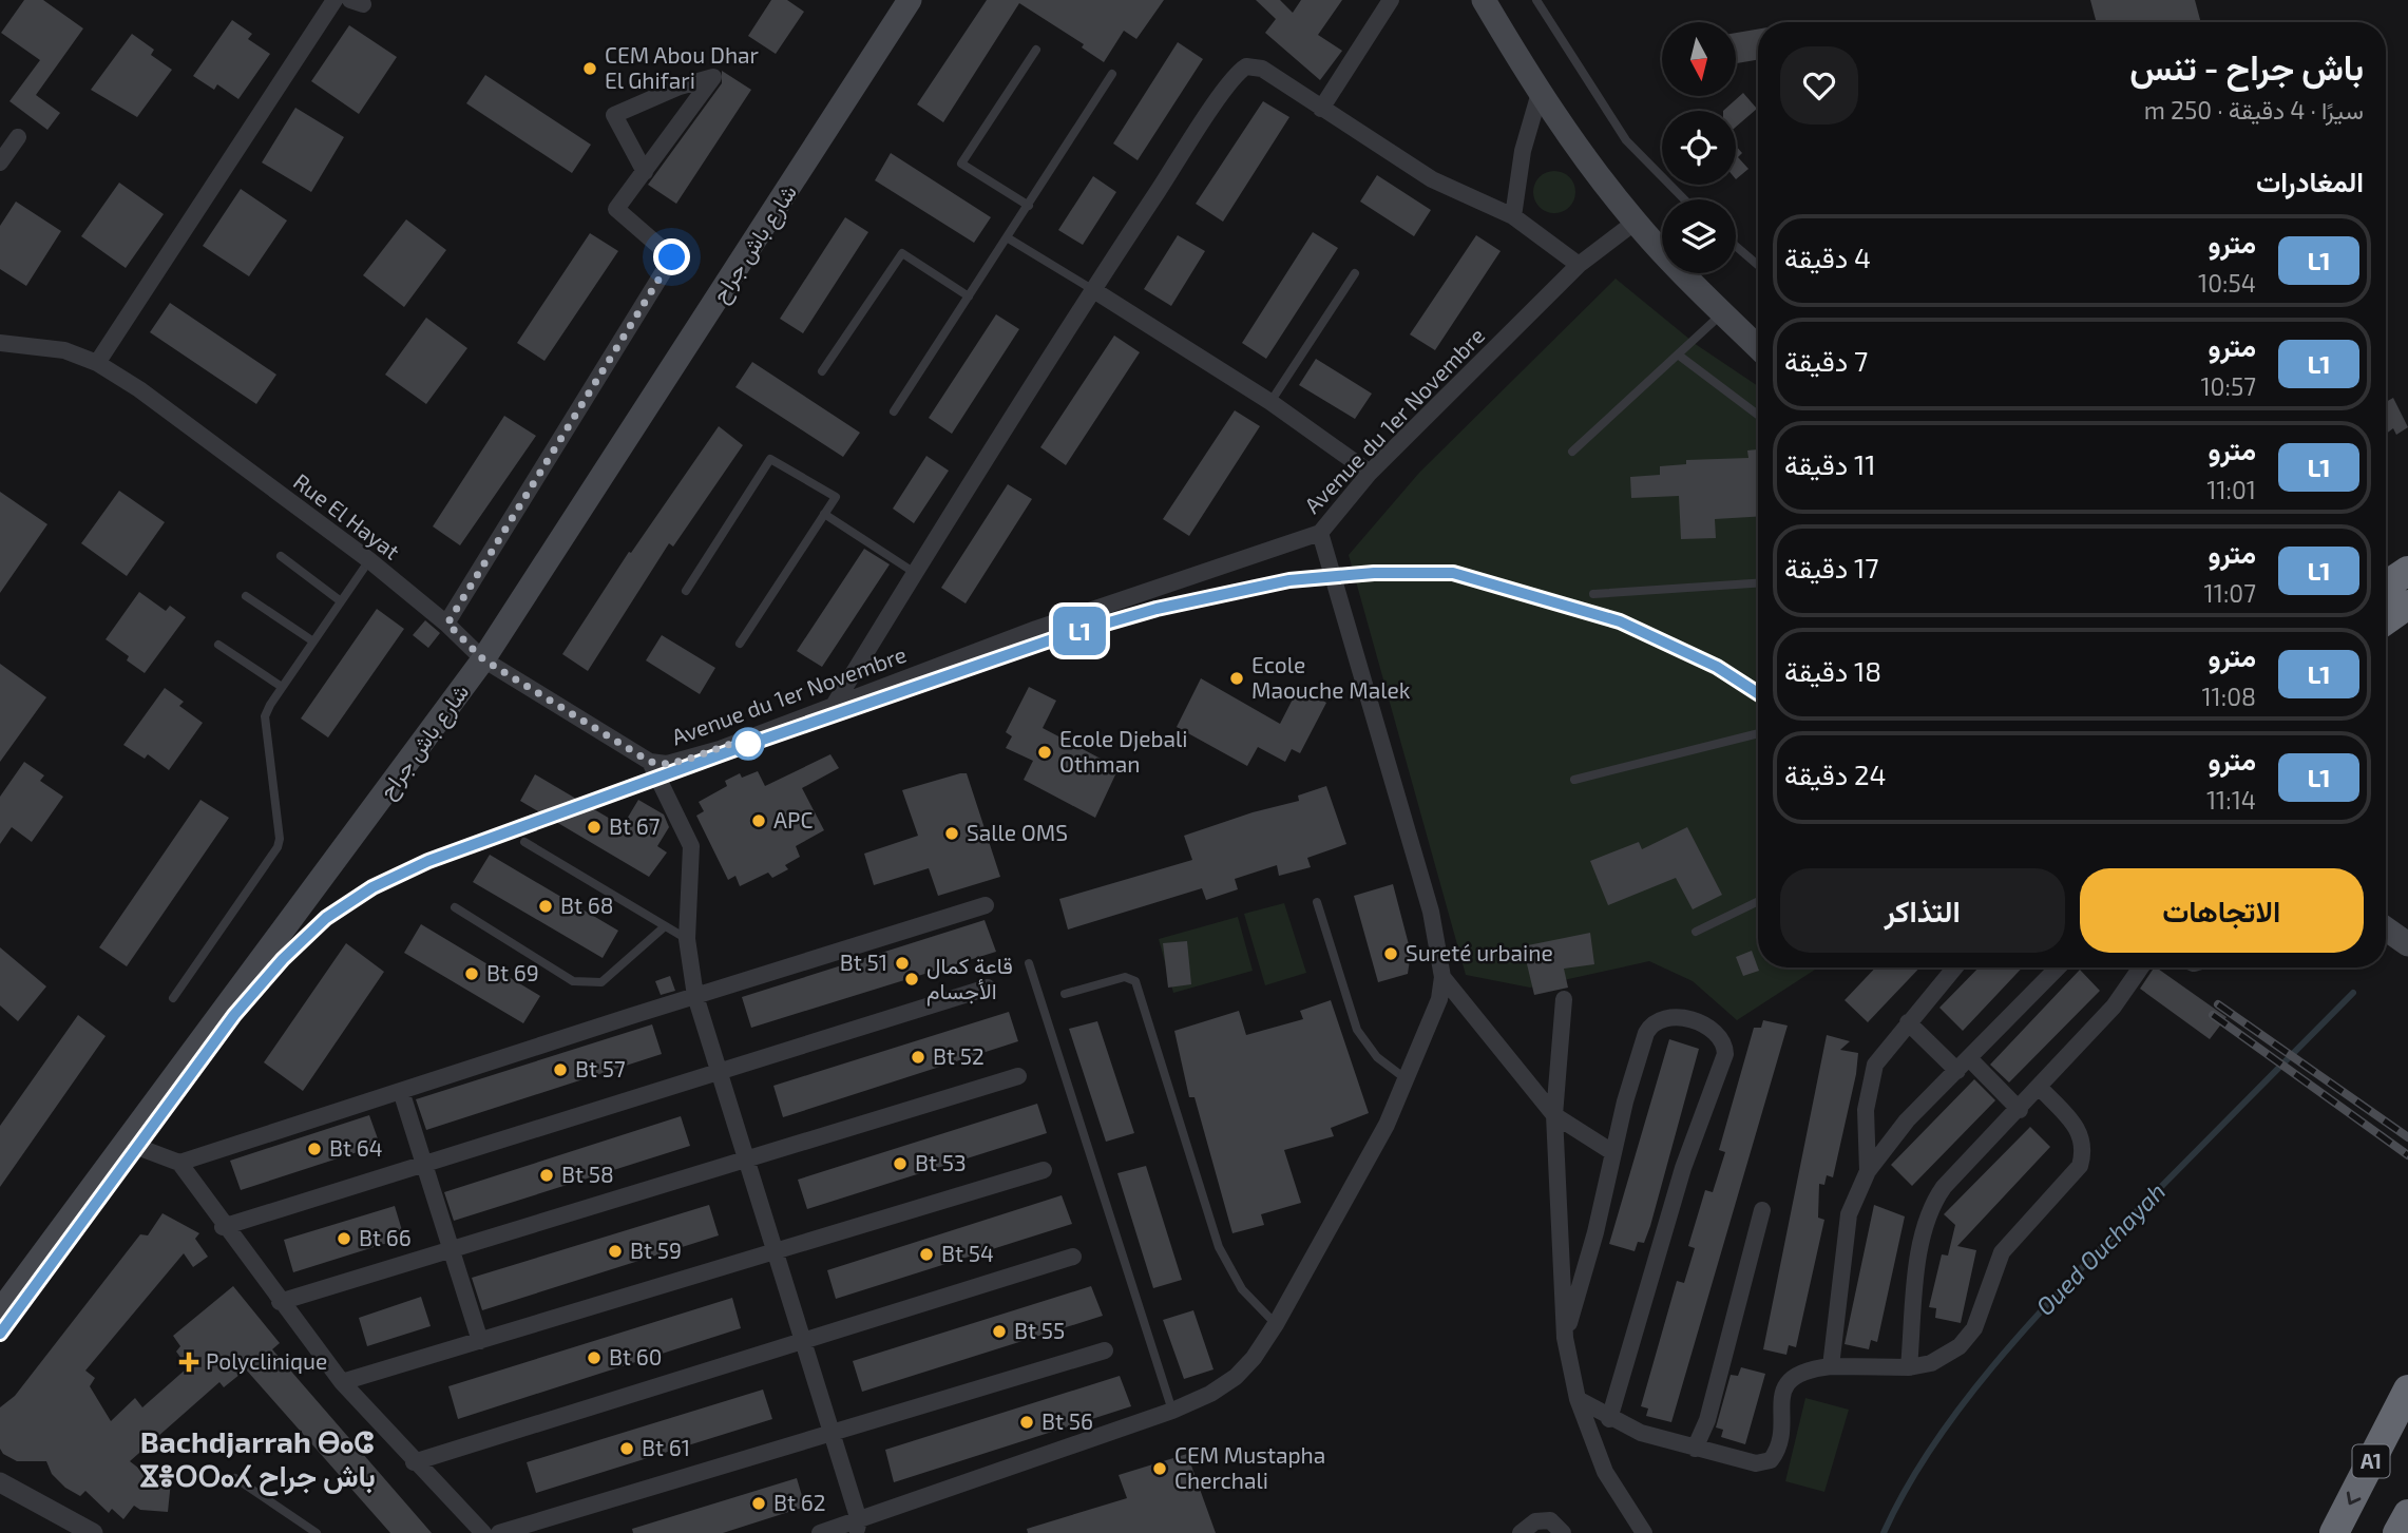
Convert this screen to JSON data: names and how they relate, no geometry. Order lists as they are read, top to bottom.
{
  "streets": {
    "highway": ["A1"],
    "main road": ["شارع باش جراح"],
    "street": ["Avenue du 1er Novembre", "Rue El Hayat"]
  },
  "crossings": [
    ["شارع باش جراح", "Rue El Hayat"],
    ["Avenue du 1er Novembre", "Rue El Hayat"]
  ],
  "districts": ["Bachdjarrah ⴱⴰⵛ ⴵⴻⵔⵔⴰⵃ باش جراح"],
  "water": ["Oued Ouchayah"],
  "places": {
    "other": [
      "CEM Abou Dhar El Ghifari",
      "Ecole Maouche Malek",
      "Ecole Djebali Othman",
      "APC",
      "Bt 67",
      "Salle OMS",
      "Bt 68",
      "Sureté urbaine",
      "Bt 51",
      "Bt 69",
      "قاعة كمال الأجسام",
      "Bt 52",
      "Bt 57",
      "Bt 64",
      "Bt 53",
      "Bt 58",
      "Bt 66",
      "Bt 59",
      "Bt 54",
      "Bt 55",
      "Bt 60",
      "Bt 56",
      "Bt 61",
      "CEM Mustapha Cherchali",
      "Bt 62"
    ],
    "health": ["Polyclinique"]
  },
  "lines": ["metro line L1"],
  "north": "bottom",
  "page": {
    "on_map": "L1",
    "heading": [
      ["باش جراح - تنس", "سيرًا · 4 دقيقة · 250 m"],
      "المغادرات"
    ],
    "list": [
      {
        "mark": "L1",
        "name": "مترو",
        "note": "10:54",
        "value": "4 دقيقة"
      },
      {
        "mark": "L1",
        "name": "مترو",
        "note": "10:57",
        "value": "7 دقيقة"
      },
      {
        "mark": "L1",
        "name": "مترو",
        "note": "11:01",
        "value": "11 دقيقة"
      },
      {
        "mark": "L1",
        "name": "مترو",
        "note": "11:07",
        "value": "17 دقيقة"
      },
      {
        "mark": "L1",
        "name": "مترو",
        "note": "11:08",
        "value": "18 دقيقة"
      },
      {
        "mark": "L1",
        "name": "مترو",
        "note": "11:14",
        "value": "24 دقيقة"
      }
    ],
    "buttons": ["الاتجاهات", "التذاكر"]
  }
}
